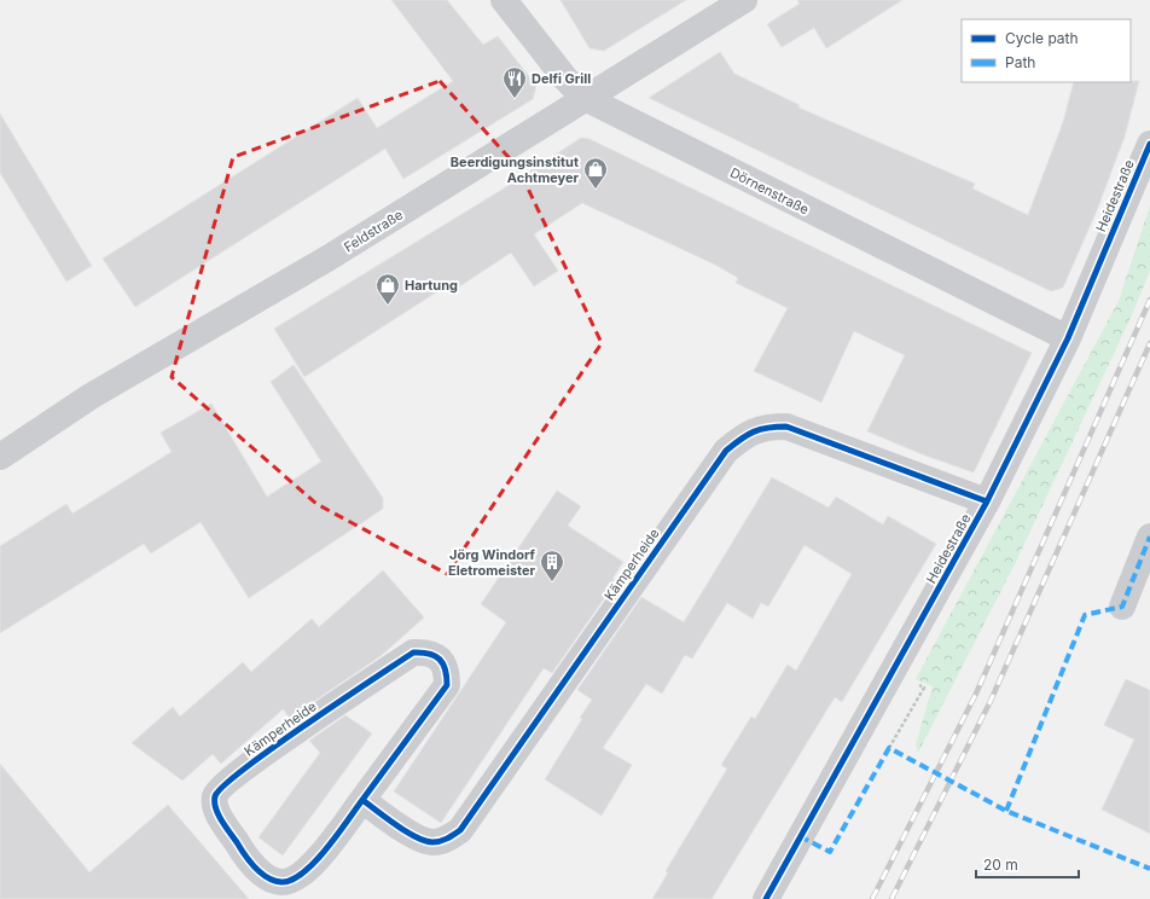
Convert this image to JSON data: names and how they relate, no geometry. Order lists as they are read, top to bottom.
{
  "streets": {
    "street": [
      "Dörnenstraße",
      "Heidestraße",
      "Feldstraße",
      "Kämperheide"
    ]
  },
  "crossings": [
    ["Dörnenstraße", "Heidestraße"],
    ["Dörnenstraße", "Feldstraße"],
    ["Heidestraße", "Kämperheide"]
  ],
  "places": {
    "restaurant": ["Delfi Grill"],
    "shop": ["Beerdigungsinstitut Achtmeyer", "Hartung"],
    "building": ["Jörg Windorf Eletromeister"]
  },
  "legend": ["Cycle path", "Path"],
  "scale_bar": "20 m"
}
